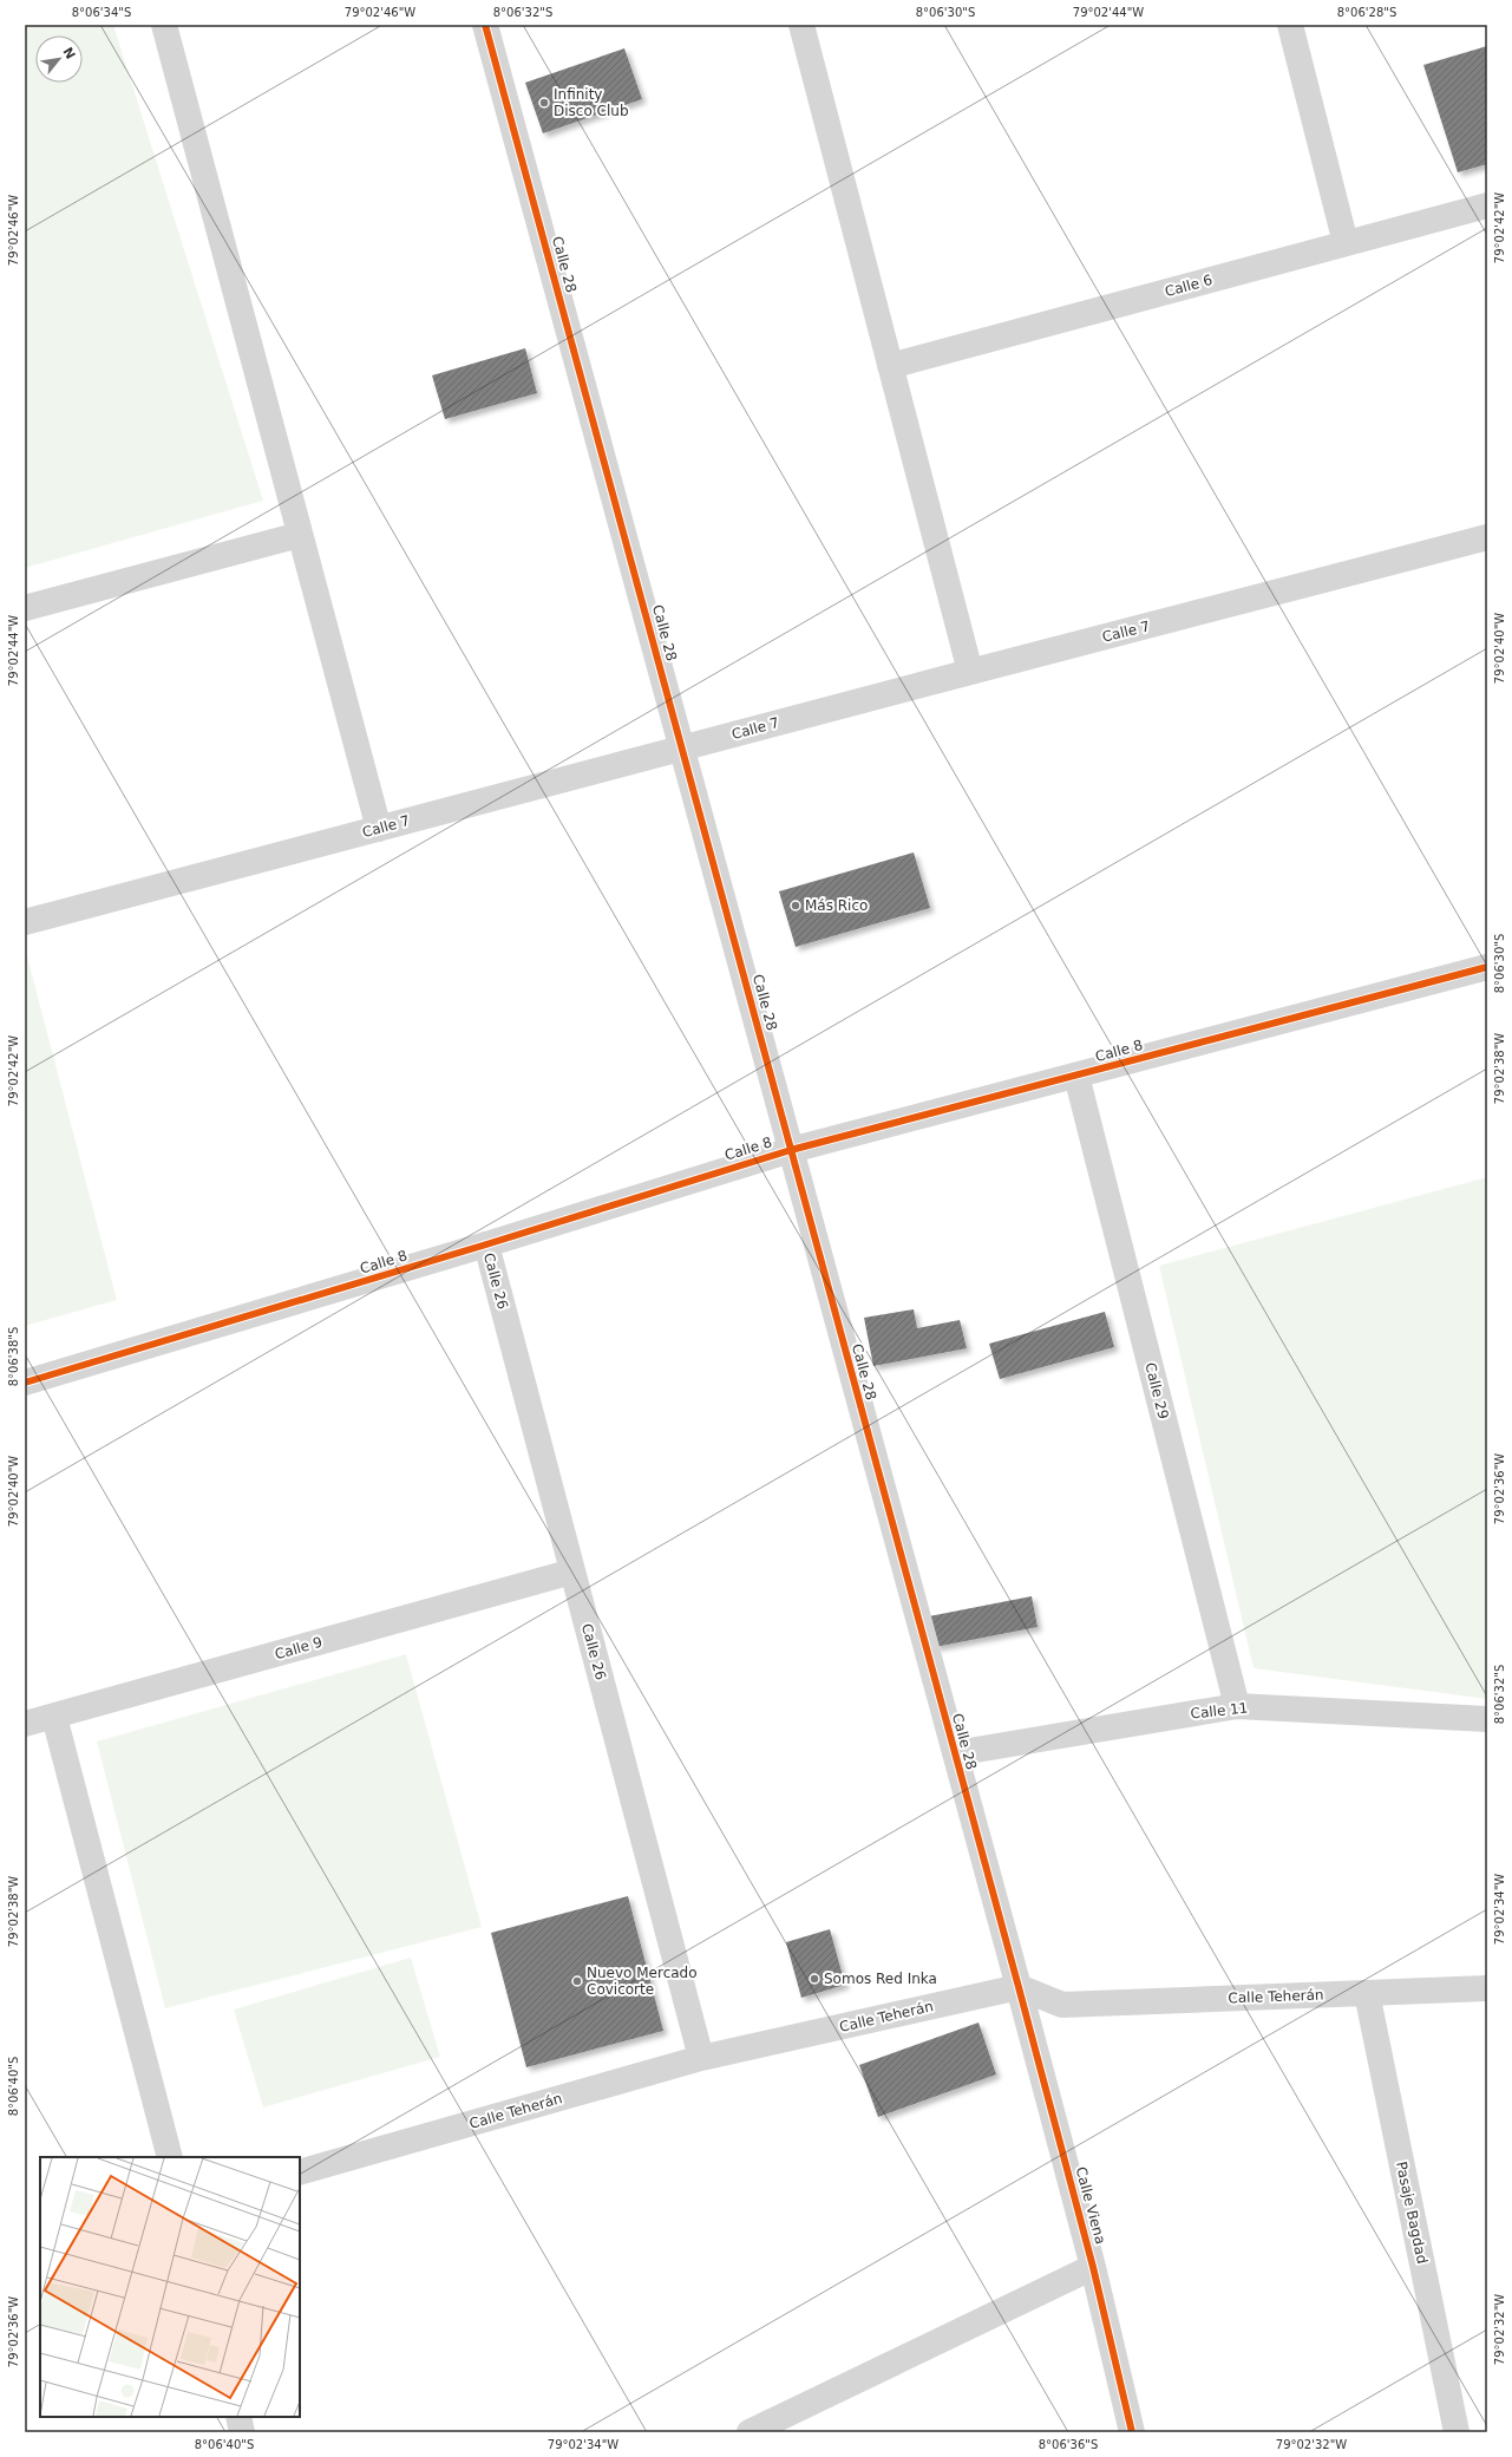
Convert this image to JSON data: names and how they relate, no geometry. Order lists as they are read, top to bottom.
{
  "streets": {
    "street": [
      "Calle 28",
      "Calle 6",
      "Calle 7",
      "Calle 8",
      "Calle 26",
      "Calle 29",
      "Calle 9",
      "Calle 11",
      "Calle Teherán",
      "Calle Viena",
      "Pasaje Bagdad"
    ]
  },
  "crossings": [
    ["Calle 28", "Calle 7"],
    ["Calle 28", "Calle 8"],
    ["Calle 28", "Calle 11"],
    ["Calle 28", "Calle Teherán"],
    ["Calle 28", "Calle Viena"],
    ["Calle 8", "Calle 26"],
    ["Calle 8", "Calle 29"],
    ["Calle 26", "Calle 9"],
    ["Calle 26", "Calle Teherán"],
    ["Calle 29", "Calle 11"],
    ["Calle Teherán", "Calle Viena"],
    ["Calle Teherán", "Pasaje Bagdad"]
  ],
  "places": [
    "Infinity Disco Club",
    "Más Rico",
    "Somos Red Inka",
    "Nuevo Mercado Covicorte"
  ],
  "north": "top right",
  "coordinates": [
    "8°06'34\"S",
    "79°02'46\"W",
    "8°06'32\"S",
    "8°06'30\"S",
    "79°02'44\"W",
    "8°06'28\"S",
    "79°02'42\"W",
    "79°02'40\"W",
    "79°02'38\"W",
    "8°06'38\"S",
    "79°02'36\"W",
    "79°02'34\"W",
    "8°06'40\"S",
    "79°02'32\"W",
    "8°06'36\"S"
  ]
}
